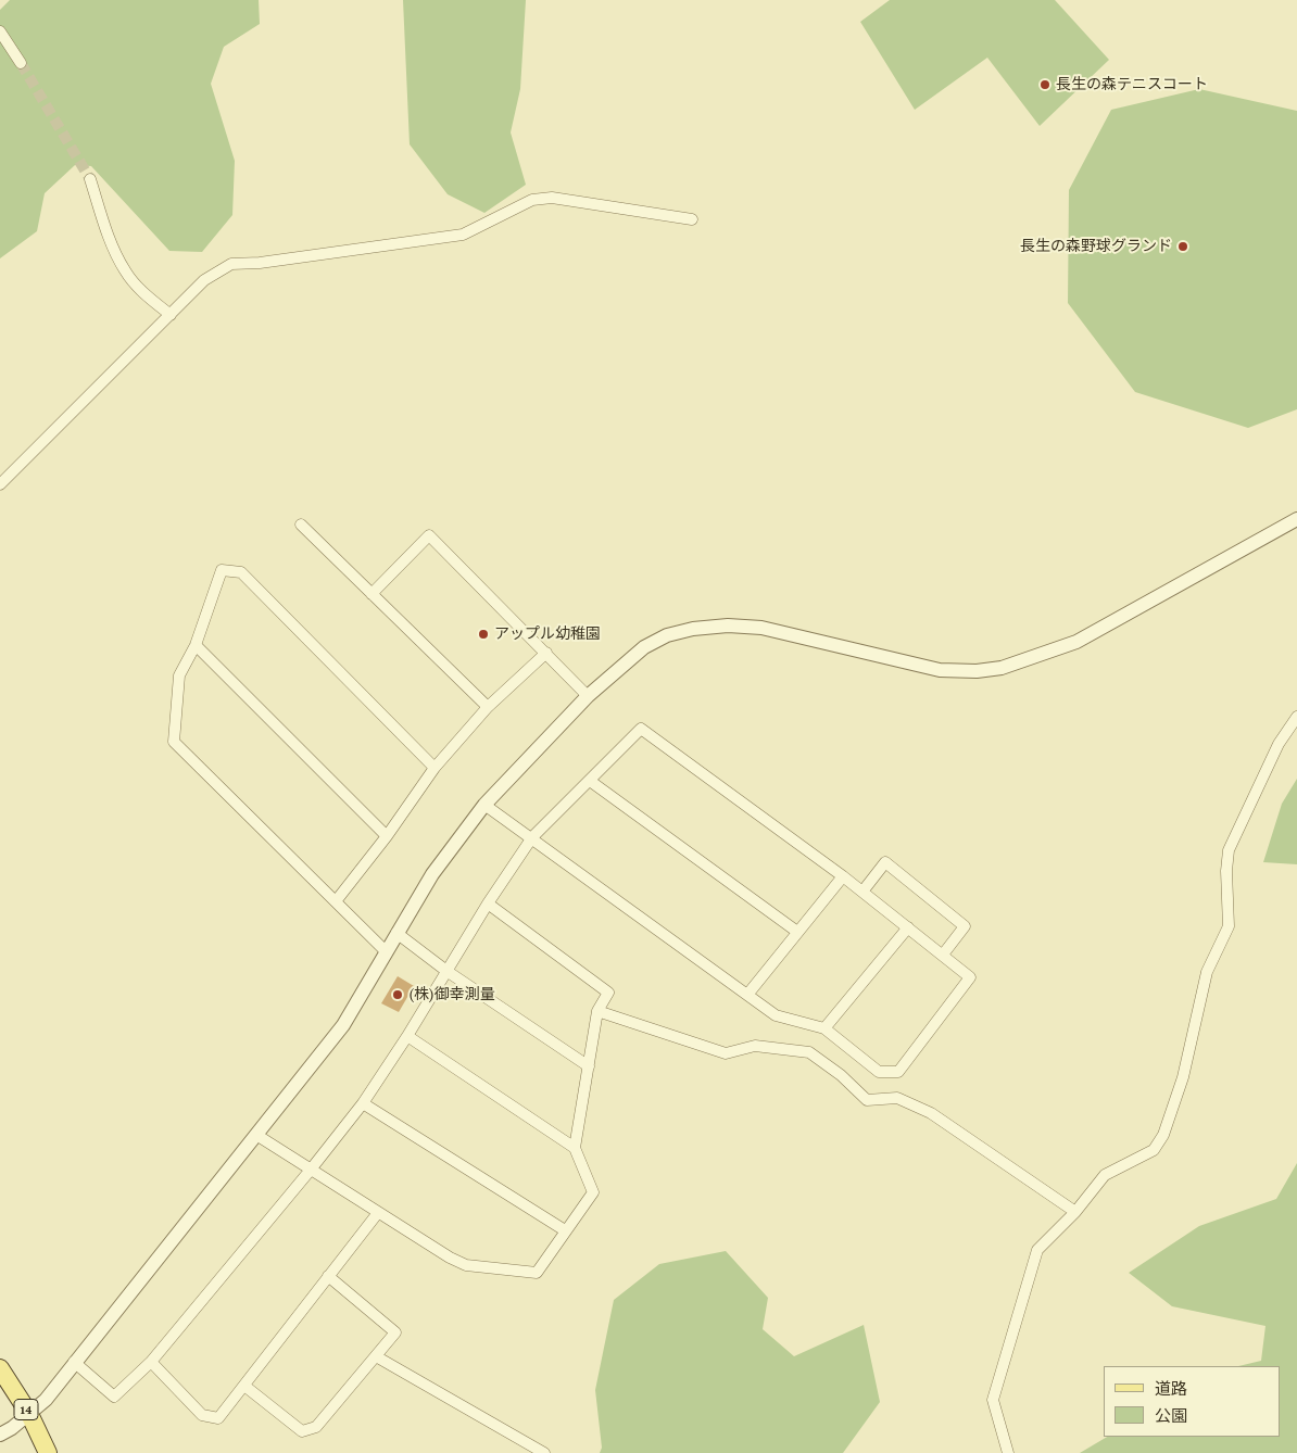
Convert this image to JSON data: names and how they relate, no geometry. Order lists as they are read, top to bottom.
{
  "streets": {
    "main road": ["14"]
  },
  "places": [
    "長生の森テニスコート",
    "長生の森野球グランド",
    "アップル幼稚園",
    "(株)御幸測量"
  ],
  "legend": ["道路", "公園"]
}
